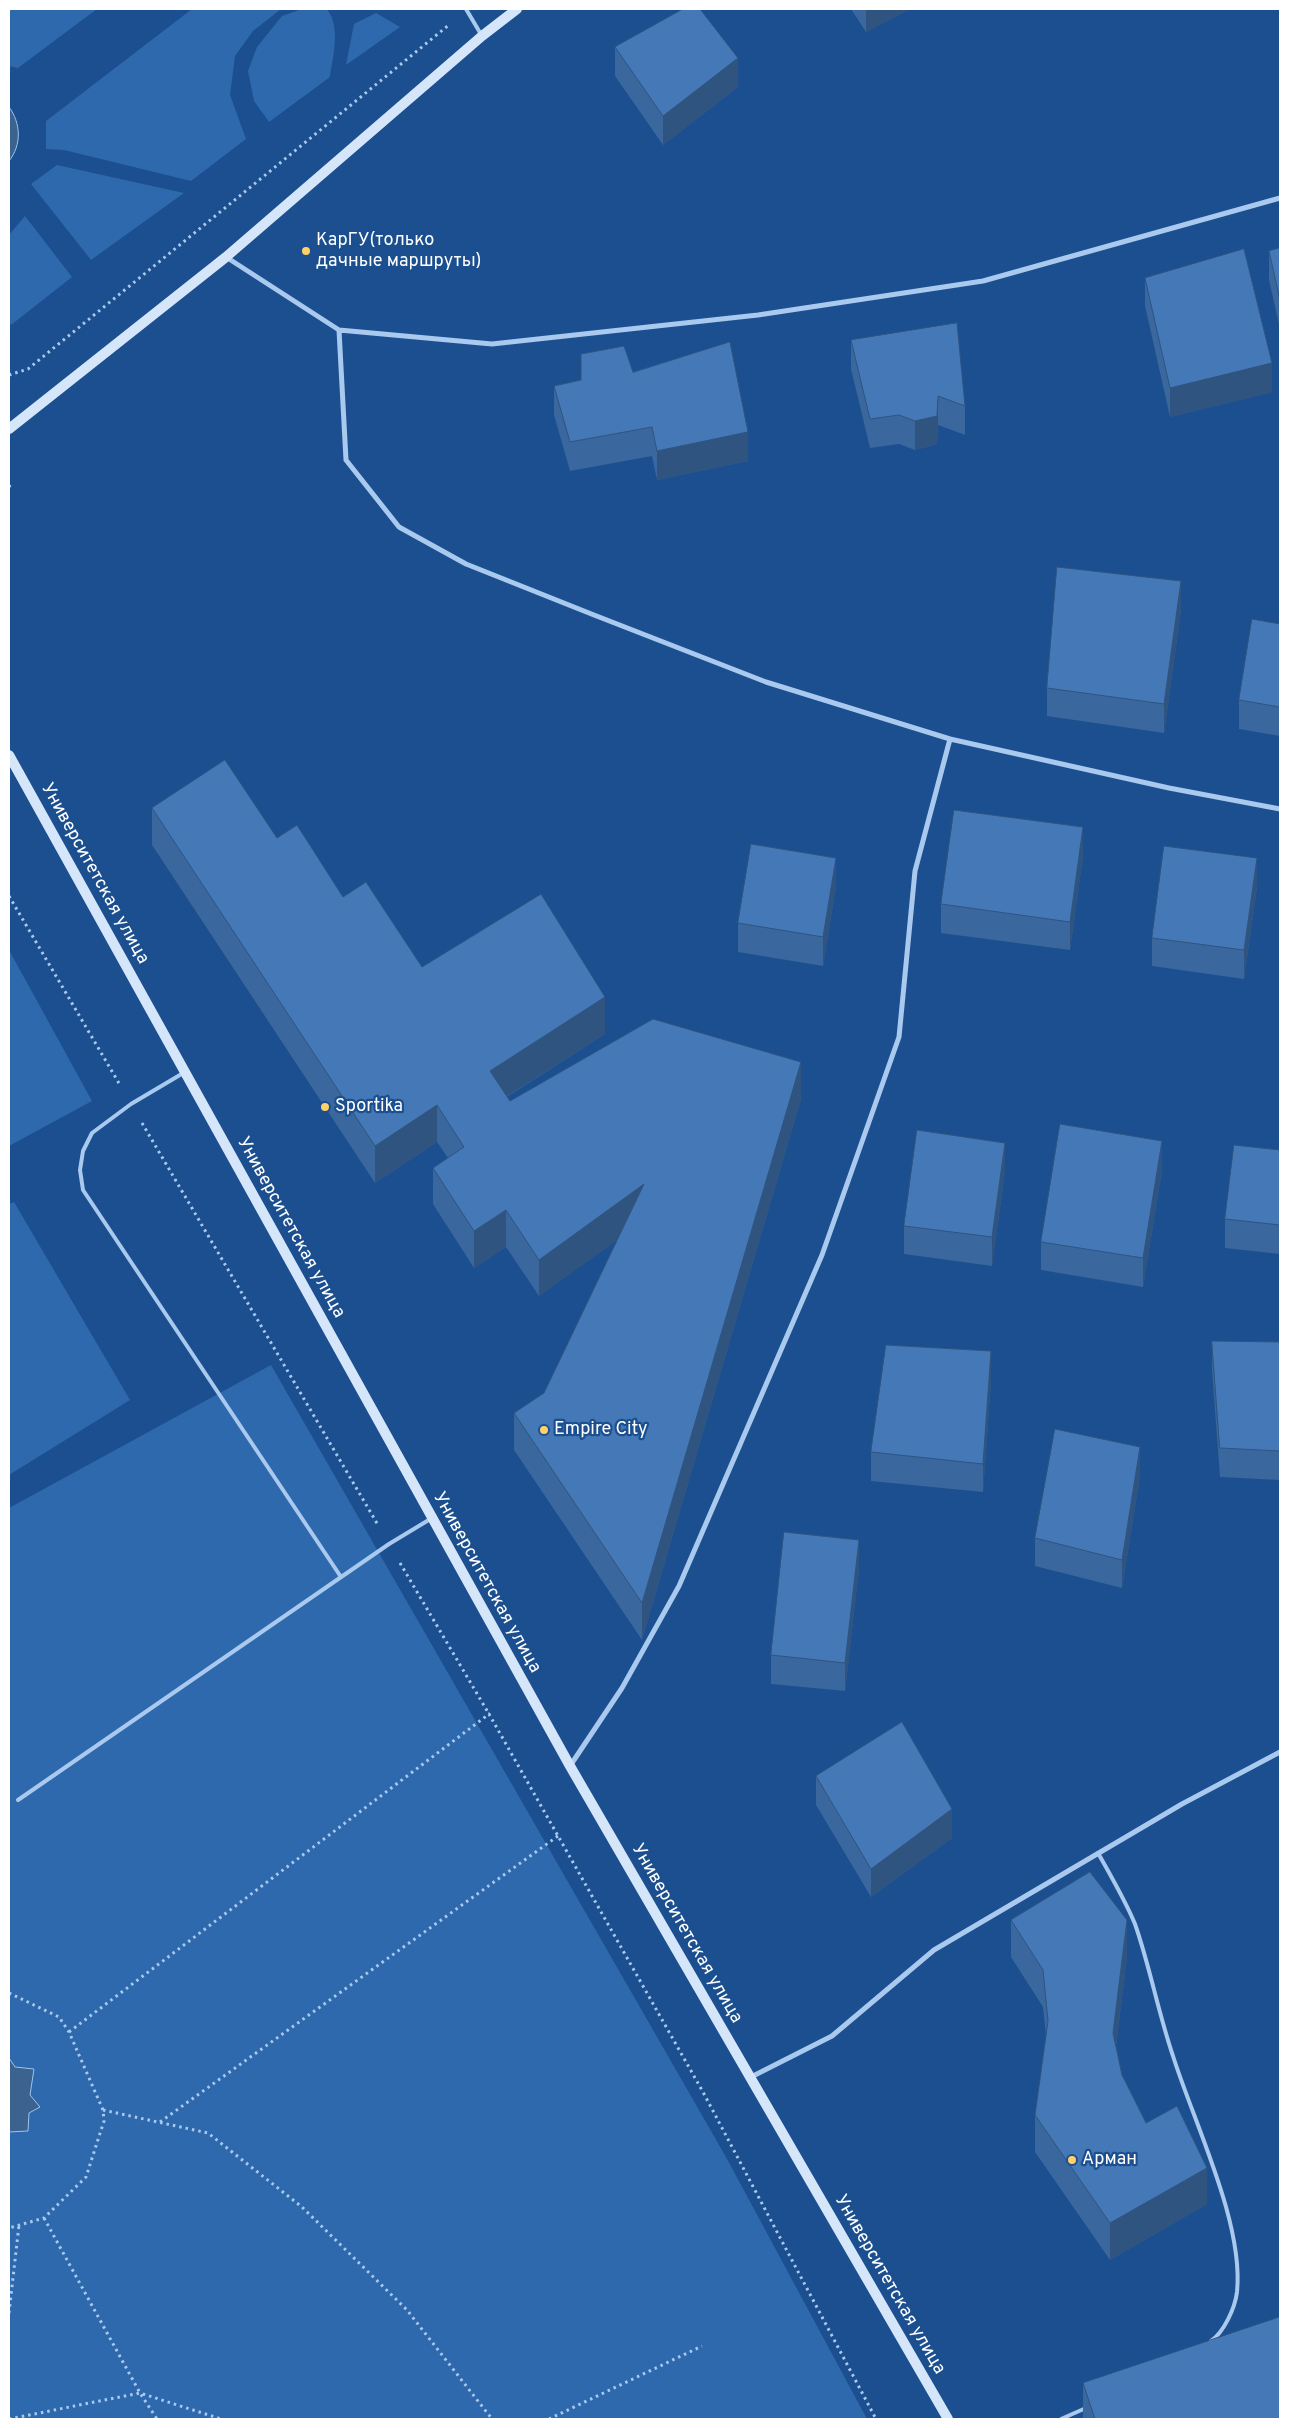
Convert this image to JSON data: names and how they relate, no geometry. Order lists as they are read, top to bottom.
{
  "streets": {
    "main road": ["Университетская улица"]
  },
  "places": [
    "КарГУ(только дачные маршруты)",
    "Sportika",
    "Empire City",
    "Арман"
  ]
}
